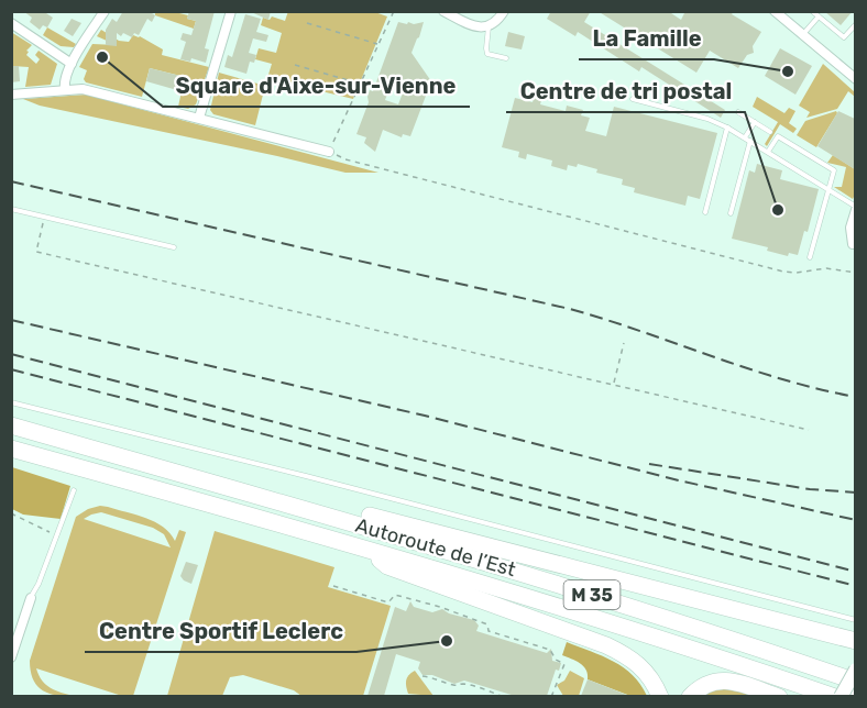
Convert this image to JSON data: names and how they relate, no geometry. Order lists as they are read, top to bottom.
{
  "streets": {
    "highway": ["Autoroute de l’Est", "M 35"]
  },
  "places": [
    "Square d'Aixe-sur-Vienne",
    "La Famille",
    "Centre de tri postal",
    "Centre Sportif Leclerc"
  ]
}
